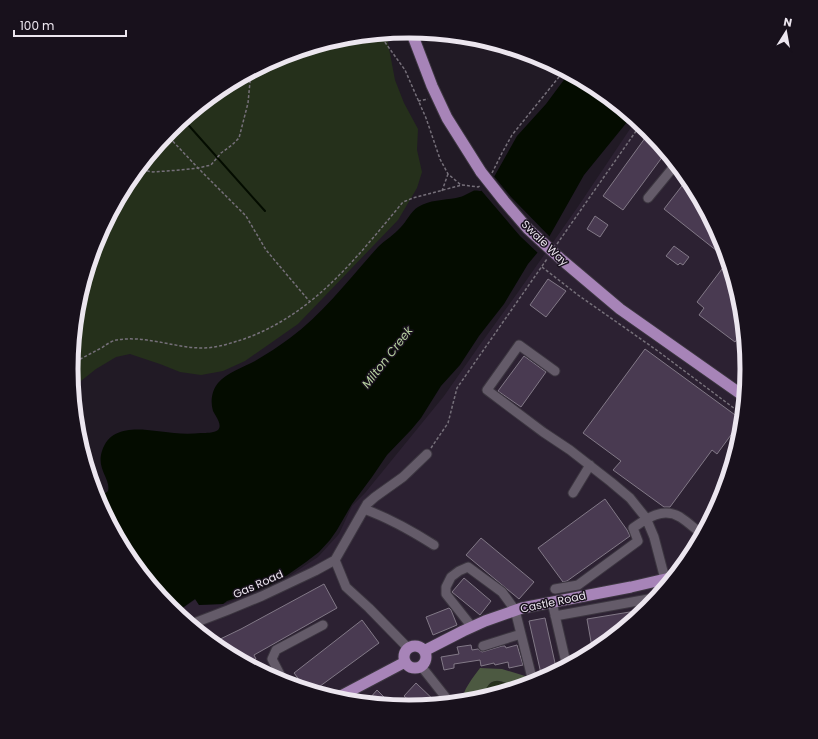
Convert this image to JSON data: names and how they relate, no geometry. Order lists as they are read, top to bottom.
{
  "streets": {
    "main road": ["Swale Way", "Castle Road"],
    "street": ["Gas Road"]
  },
  "water": ["Milton Creek"],
  "scale_bar": "100 m",
  "north": "top"
}
